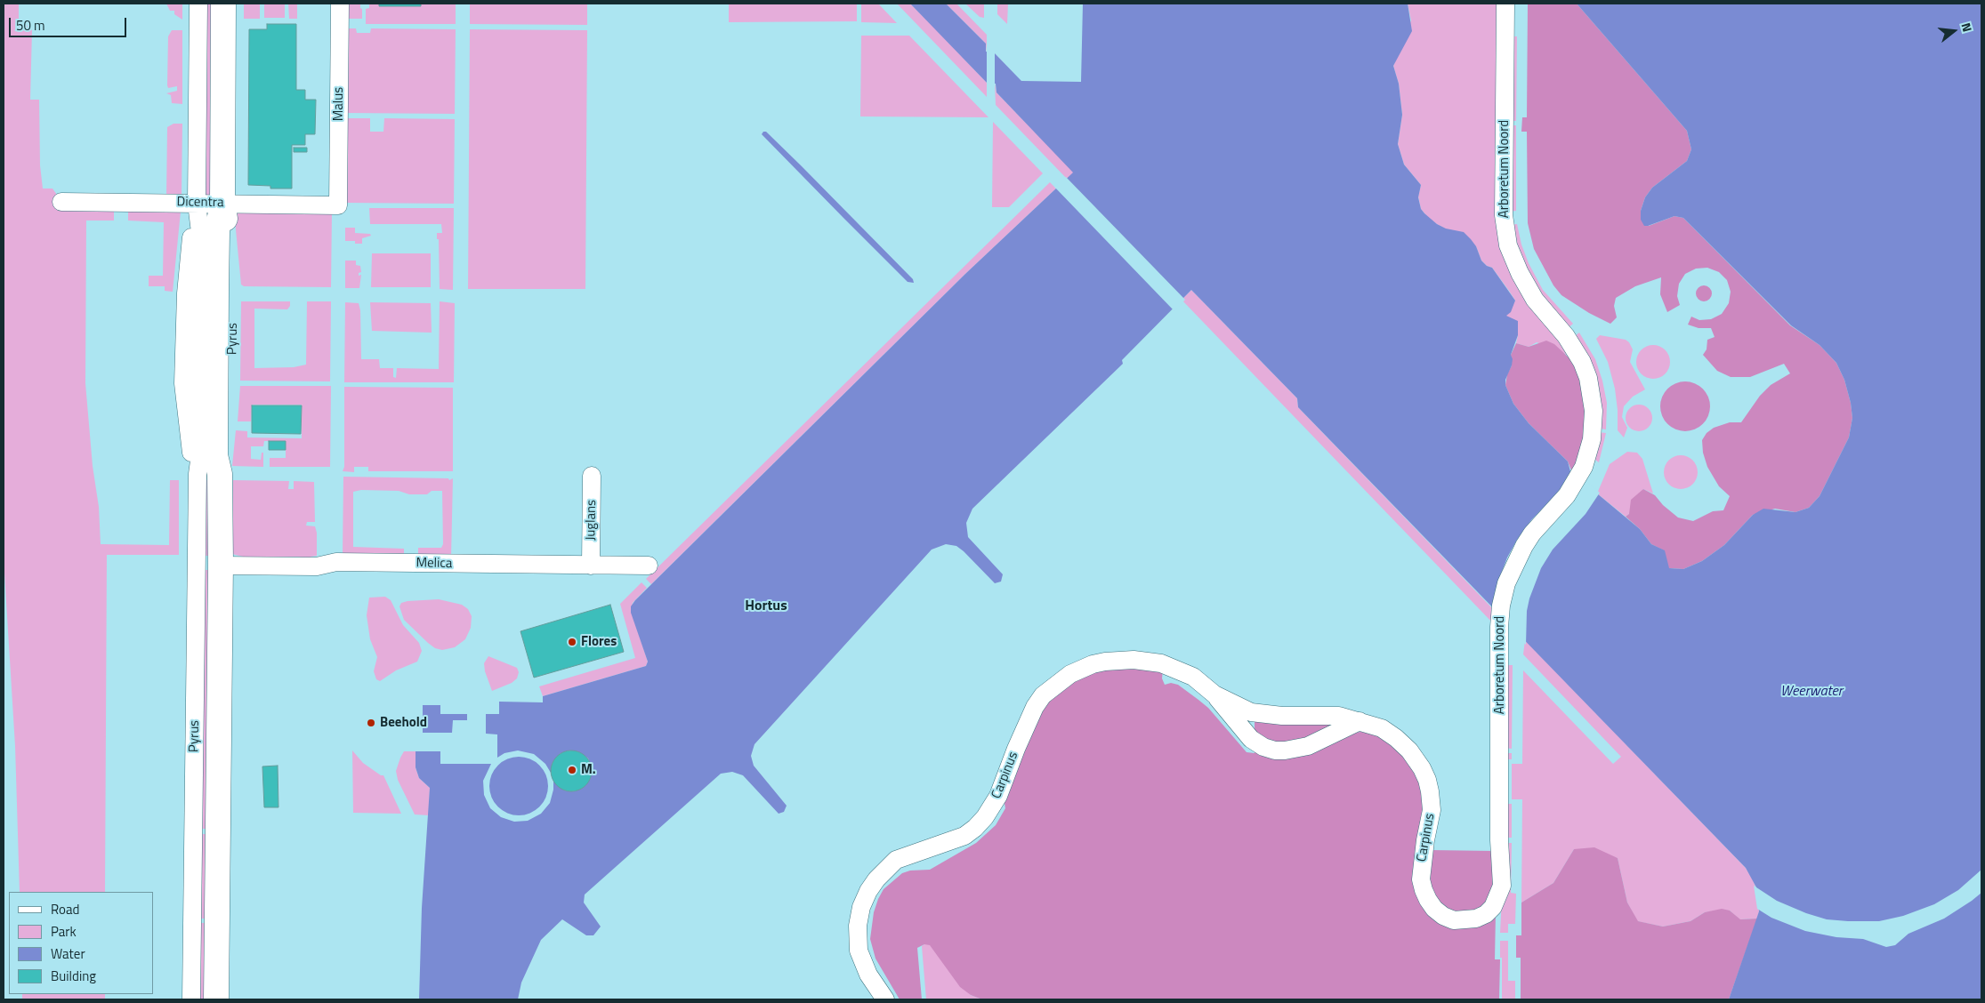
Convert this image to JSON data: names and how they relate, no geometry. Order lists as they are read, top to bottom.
{
  "streets": {
    "street": [
      "Malus",
      "Arboretum Noord",
      "Dicentra",
      "Pyrus",
      "Juglans",
      "Melica",
      "Carpinus"
    ]
  },
  "crossings": [
    ["Malus", "Dicentra"],
    ["Arboretum Noord", "Carpinus"],
    ["Dicentra", "Pyrus"],
    ["Pyrus", "Melica"],
    ["Juglans", "Melica"]
  ],
  "districts": ["Hortus"],
  "water": ["Weerwater"],
  "places": ["Flores", "Beehold", "M."],
  "legend": [
    "Road",
    "Park",
    "Water",
    "Building"
  ],
  "scale_bar": "50 m",
  "north": "right"
}
